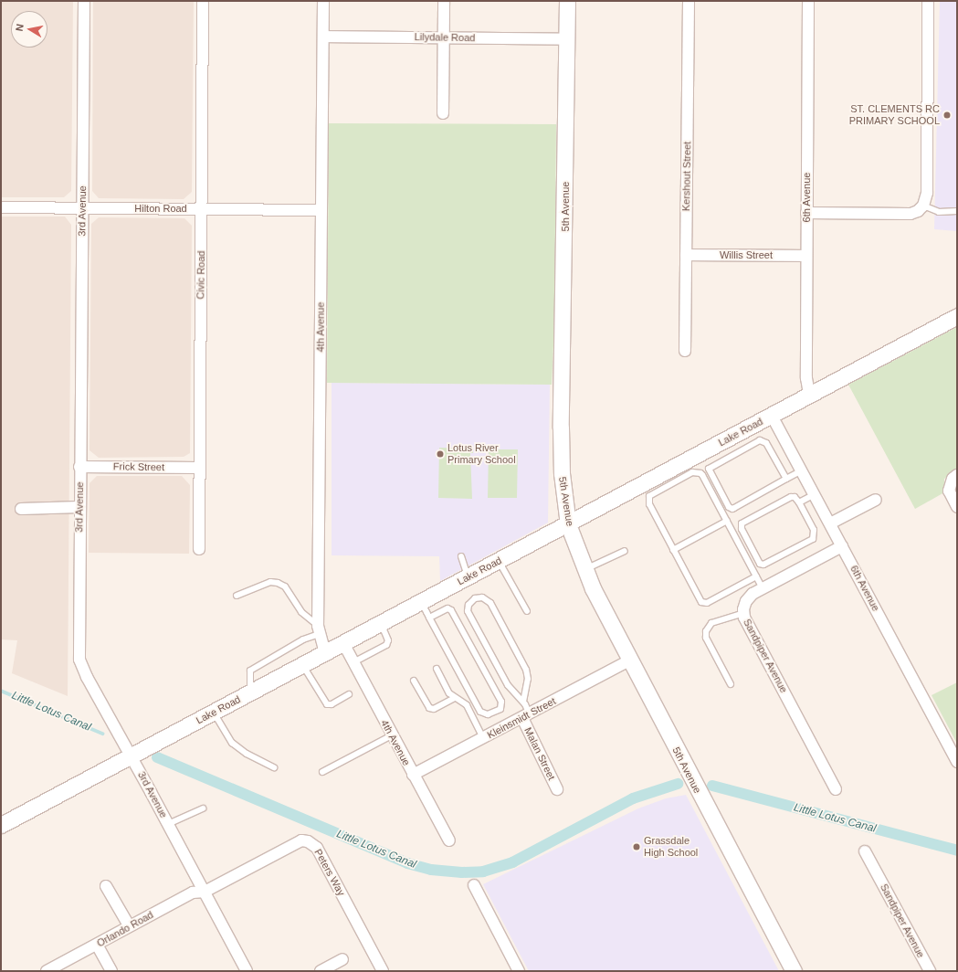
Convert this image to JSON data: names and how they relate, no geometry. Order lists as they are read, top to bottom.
{
  "streets": {
    "street": [
      "Lilydale Road",
      "Kershout Street",
      "6th Avenue",
      "5th Avenue",
      "Hilton Road",
      "3rd Avenue",
      "Willis Street",
      "Civic Road",
      "4th Avenue",
      "Lake Road",
      "Frick Street",
      "Sandpiper Avenue",
      "Kleinsmidt Street",
      "Malan Street",
      "Peters Way",
      "Orlando Road"
    ]
  },
  "crossings": [
    ["Lilydale Road", "5th Avenue"],
    ["Lilydale Road", "4th Avenue"],
    ["Kershout Street", "Willis Street"],
    ["6th Avenue", "Willis Street"],
    ["6th Avenue", "Lake Road"],
    ["6th Avenue", "Sandpiper Avenue"],
    ["5th Avenue", "Lake Road"],
    ["5th Avenue", "Kleinsmidt Street"],
    ["Hilton Road", "3rd Avenue"],
    ["Hilton Road", "Civic Road"],
    ["Hilton Road", "4th Avenue"],
    ["3rd Avenue", "Lake Road"],
    ["3rd Avenue", "Frick Street"],
    ["3rd Avenue", "Peters Way"],
    ["3rd Avenue", "Orlando Road"],
    ["Civic Road", "Frick Street"],
    ["4th Avenue", "Lake Road"],
    ["4th Avenue", "Kleinsmidt Street"],
    ["Kleinsmidt Street", "Malan Street"],
    ["Peters Way", "Orlando Road"]
  ],
  "water": ["Little Lotus Canal"],
  "places": ["ST. CLEMENTS RC PRIMARY SCHOOL", "Lotus River Primary School", "Grassdale High School"],
  "north": "left"
}
